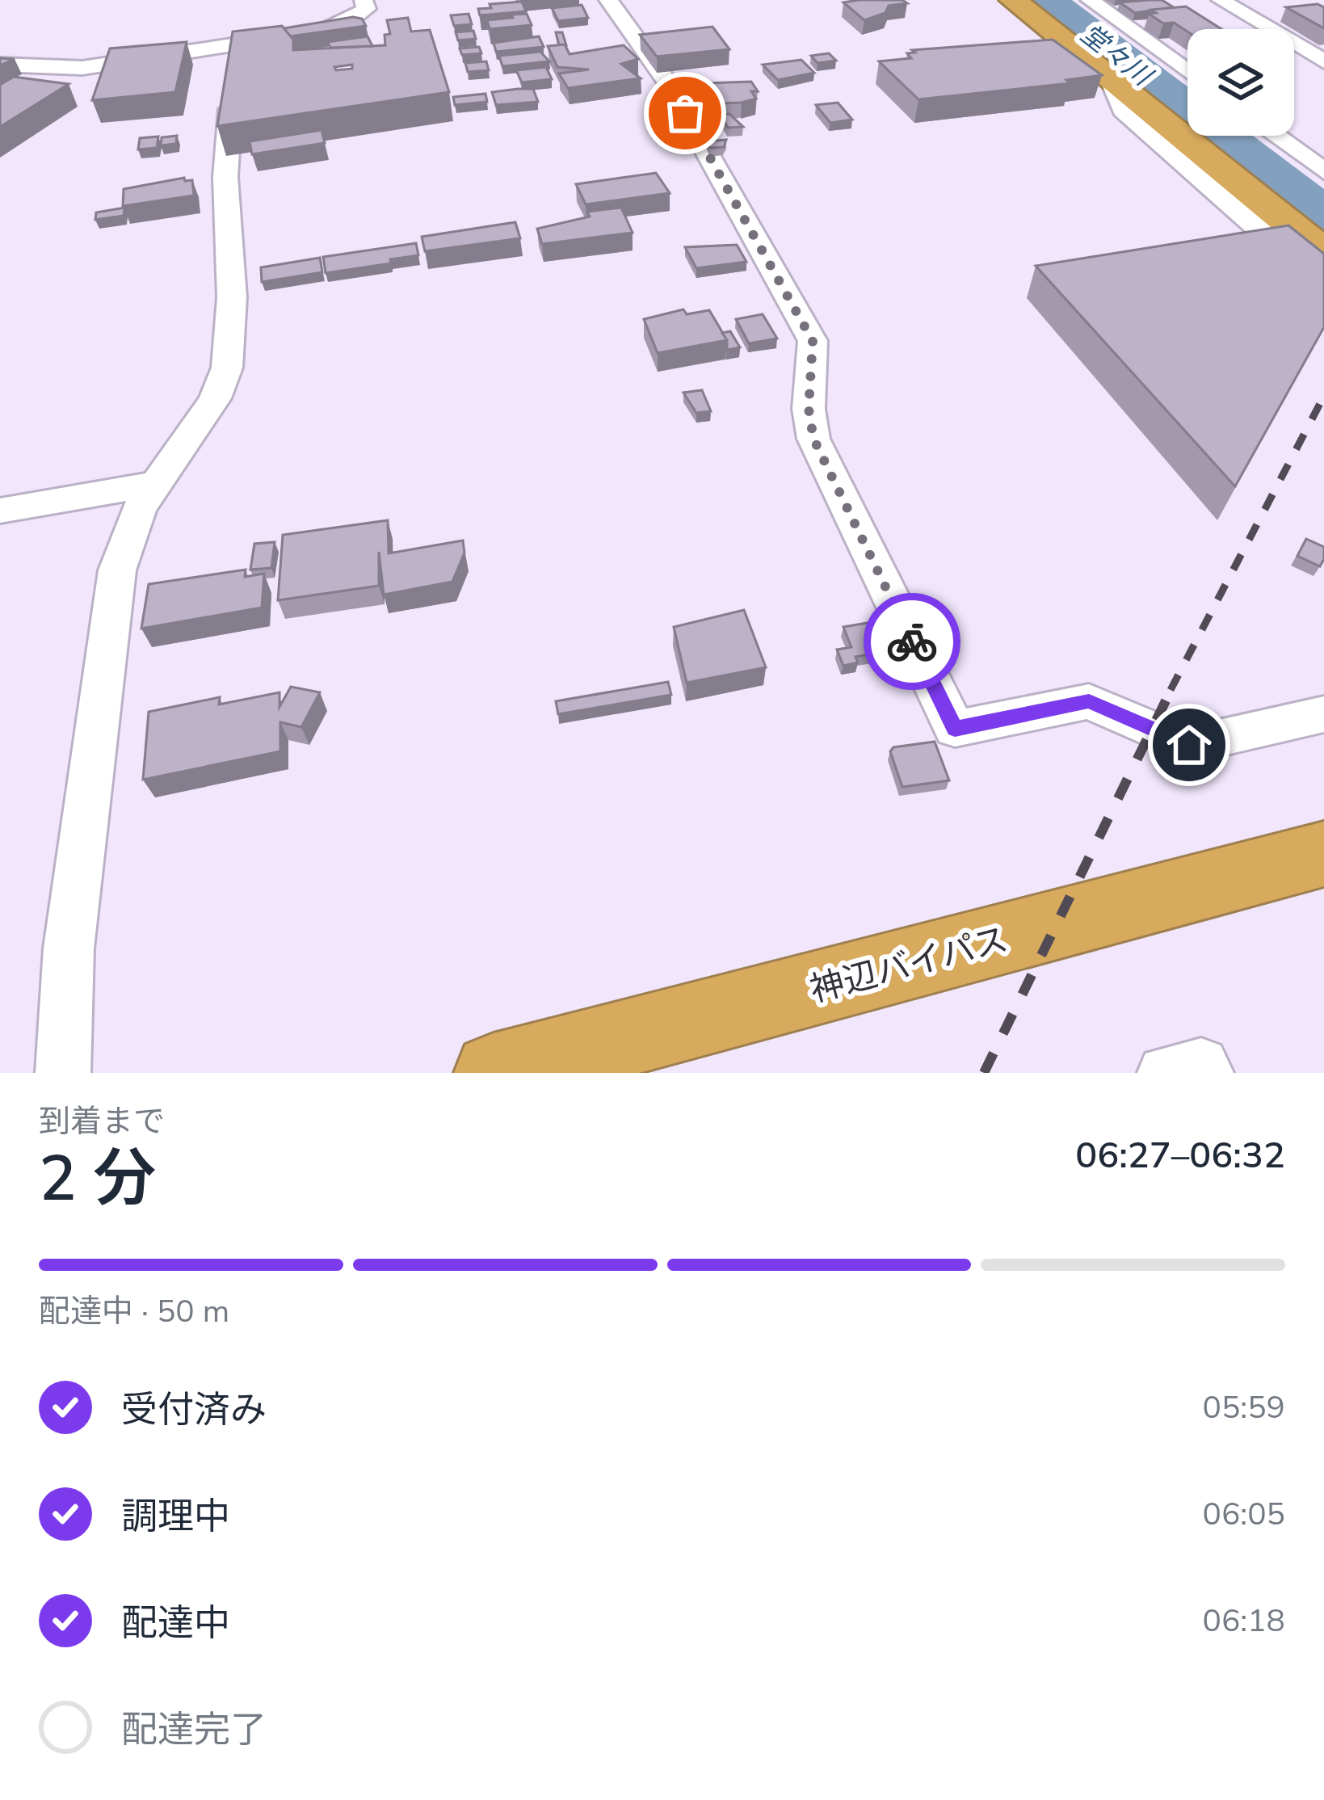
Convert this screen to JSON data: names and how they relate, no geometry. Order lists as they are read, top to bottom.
{
  "streets": {
    "highway": ["神辺バイパス"]
  },
  "water": ["堂々川"],
  "page": {
    "heading": ["2 分", "到着まで", "06:27–06:32"],
    "bar": "配達中 · 50 m",
    "list": [
      ["受付済み", "05:59"],
      ["調理中", "06:05"],
      ["配達中", "06:18"],
      "配達完了"
    ]
  }
}
